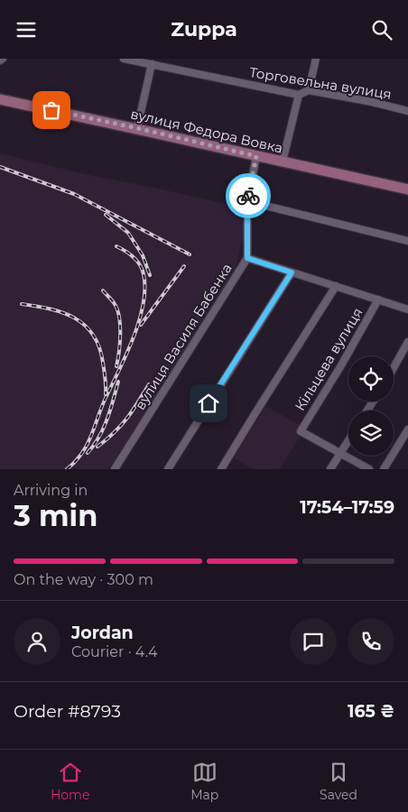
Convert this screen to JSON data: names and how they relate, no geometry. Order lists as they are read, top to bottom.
{
  "streets": {
    "street": [
      "Торговельна вулиця",
      "вулиця Федора Вовка",
      "вулиця Василя Бабенка",
      "Кільцева вулиця"
    ]
  },
  "crossings": [
    ["вулиця Федора Вовка", "вулиця Василя Бабенка"]
  ],
  "page": {
    "header": "Zuppa",
    "heading": ["3 min", "Arriving in", "17:54–17:59"],
    "panel": [
      "Jordan",
      "Courier · 4.4",
      "Order #8793",
      "165 ₴"
    ],
    "bar": "On the way · 300 m",
    "tabs": ["Home", "Map", "Saved"]
  }
}
